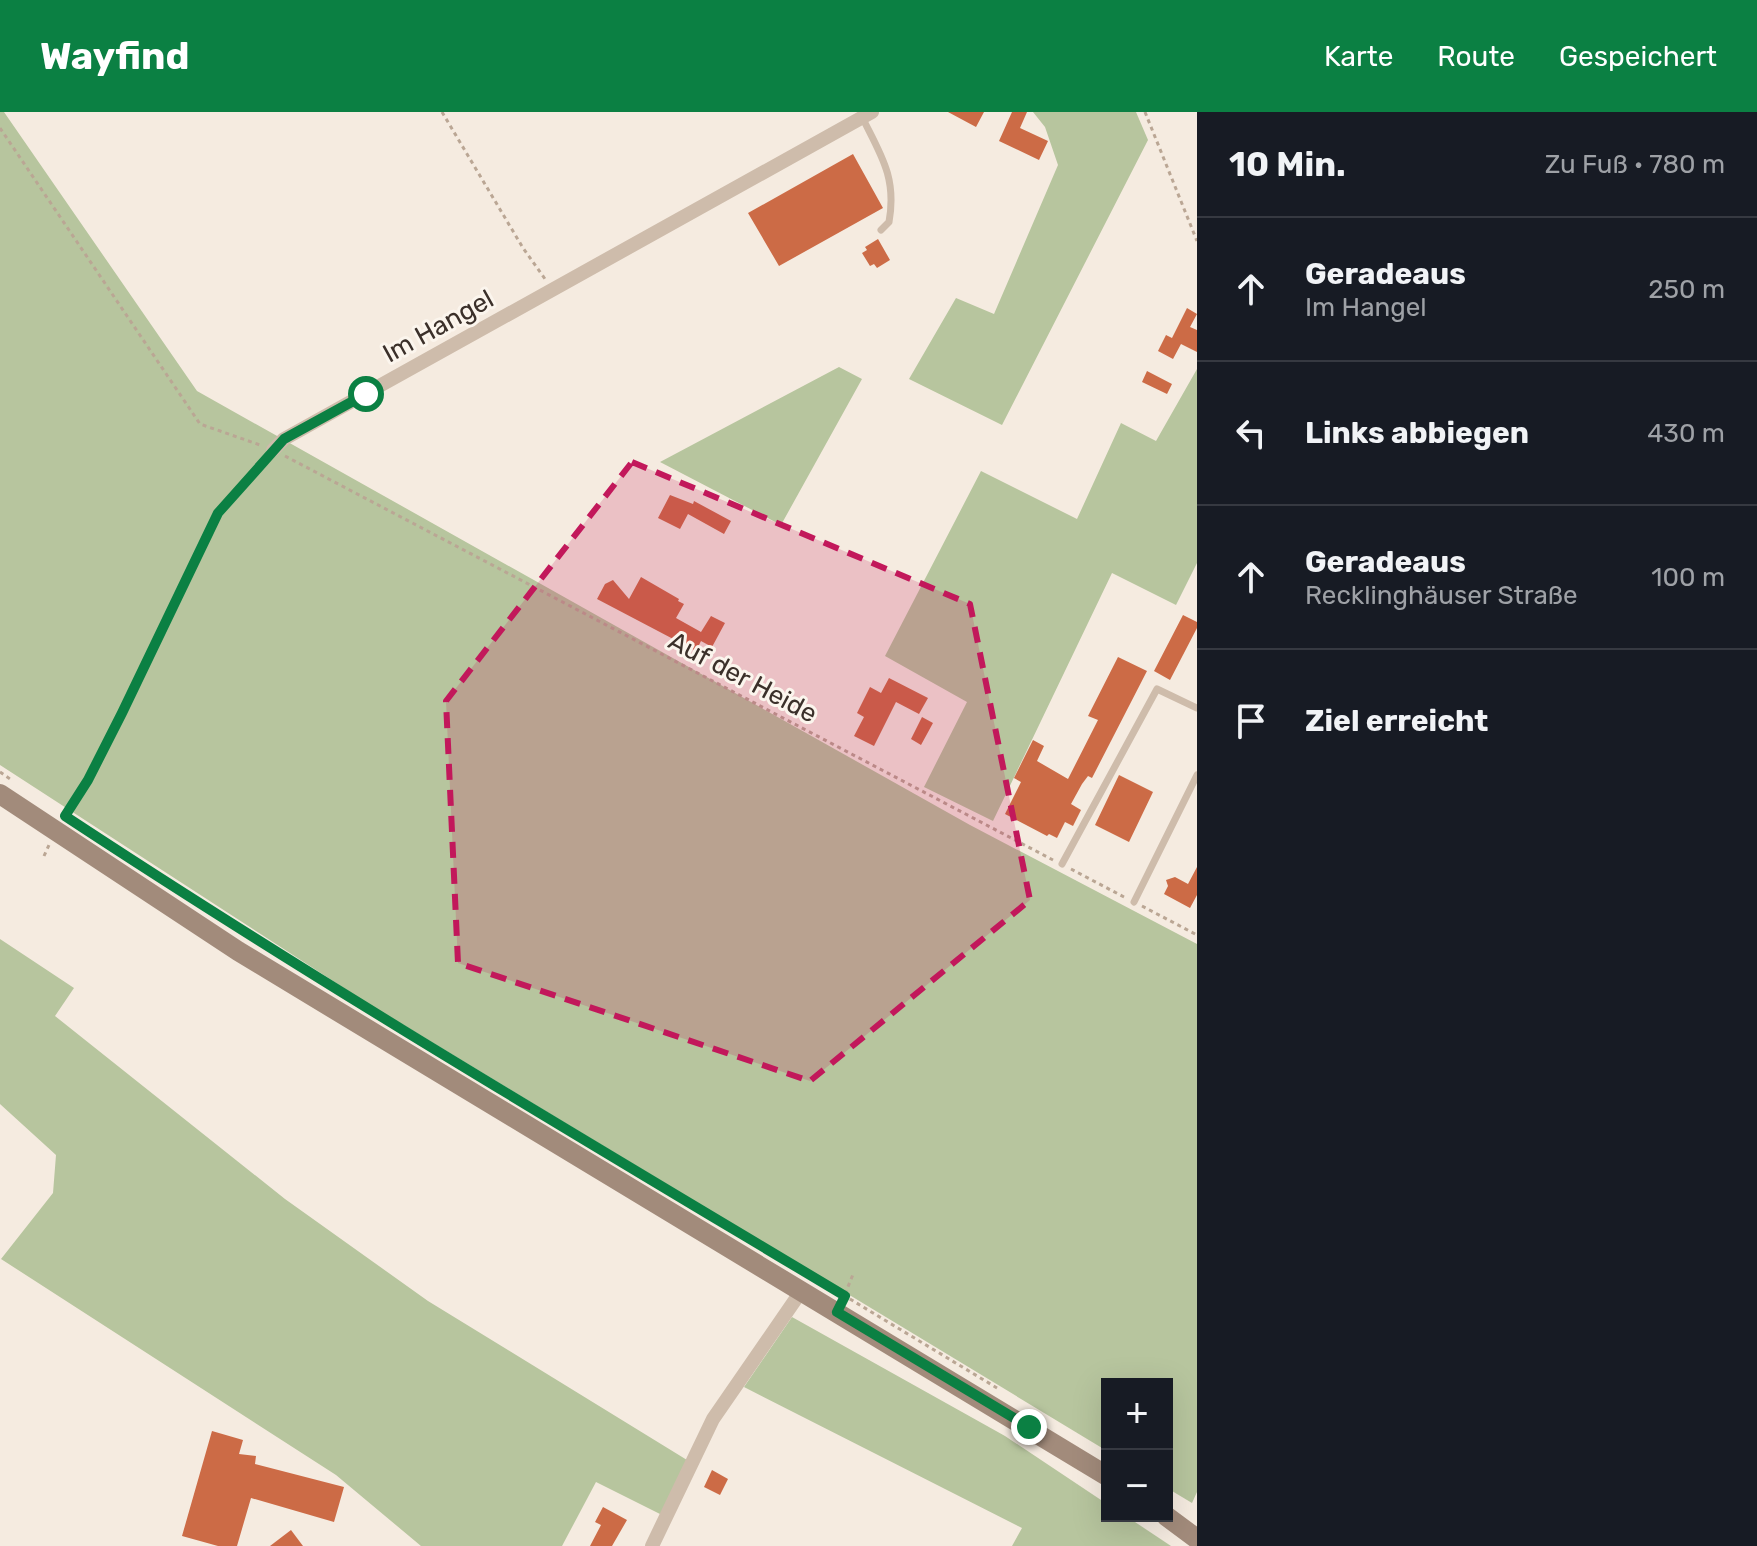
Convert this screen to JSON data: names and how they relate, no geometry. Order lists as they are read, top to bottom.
{
  "streets": {
    "street": ["Im Hangel"],
    "path": ["Auf der Heide"]
  },
  "crossings": [
    ["Im Hangel", "Auf der Heide"]
  ],
  "page": {
    "header": "Wayfind",
    "nav": ["Karte", "Route", "Gespeichert"],
    "heading": ["10 Min.", "Zu Fuß · 780 m"],
    "list": [
      ["Geradeaus", "Im Hangel", "250 m"],
      ["Links abbiegen", "430 m"],
      ["Geradeaus", "Recklinghäuser Straße", "100 m"],
      "Ziel erreicht"
    ],
    "map_buttons": ["+", "−"]
  }
}
